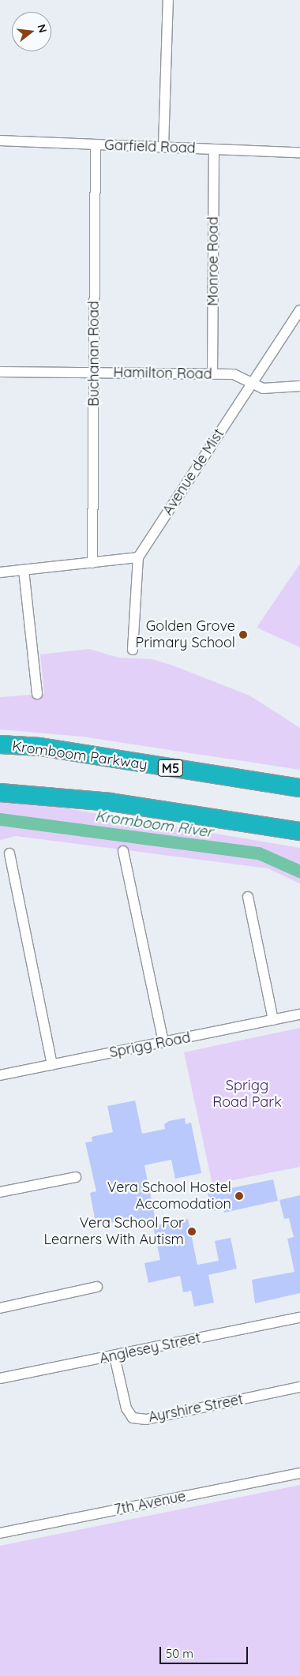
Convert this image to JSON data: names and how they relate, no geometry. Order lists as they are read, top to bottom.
{
  "streets": {
    "highway": ["Kromboom Parkway", "M5"],
    "street": [
      "Garfield Road",
      "Monroe Road",
      "Buchanan Road",
      "Hamilton Road",
      "Avenue de Mist",
      "Sprigg Road",
      "Anglesey Street",
      "Ayrshire Street",
      "7th Avenue"
    ]
  },
  "crossings": [
    ["Garfield Road", "Monroe Road"],
    ["Garfield Road", "Buchanan Road"],
    ["Monroe Road", "Hamilton Road"],
    ["Buchanan Road", "Hamilton Road"],
    ["Hamilton Road", "Avenue de Mist"],
    ["Anglesey Street", "Ayrshire Street"]
  ],
  "water": ["Kromboom River"],
  "parks": ["Sprigg Road Park"],
  "places": ["Golden Grove Primary School", "Vera School Hostel Accomodation", "Vera School For Learners With Autism"],
  "scale_bar": "50 m",
  "north": "right"
}
